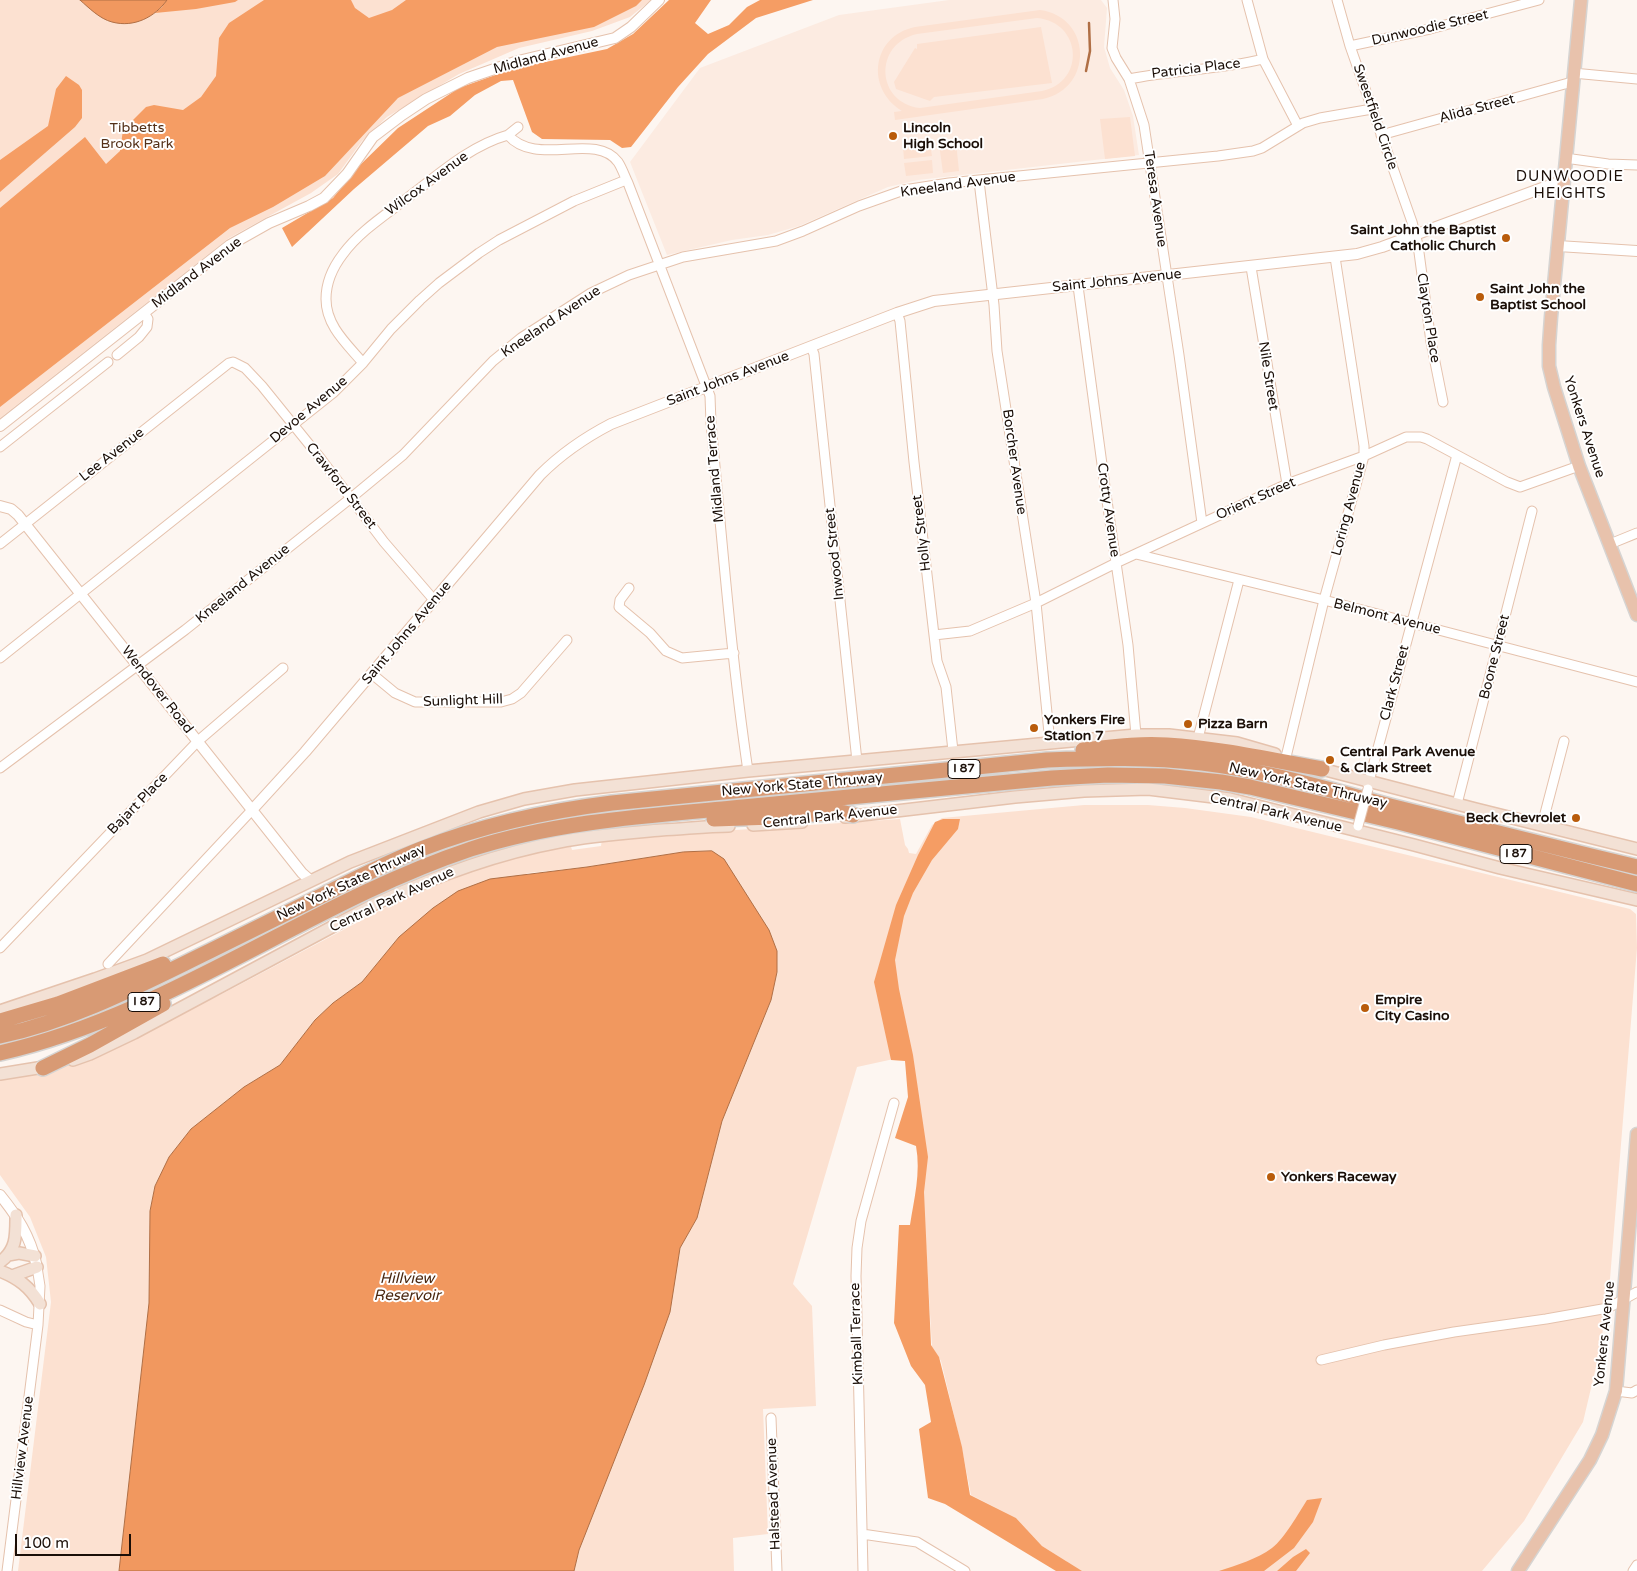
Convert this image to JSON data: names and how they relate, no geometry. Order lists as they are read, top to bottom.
{
  "streets": {
    "highway": ["I 87", "New York State Thruway"],
    "main road": ["Yonkers Avenue", "Central Park Avenue"],
    "street": [
      "Dunwoodie Street",
      "Midland Avenue",
      "Patricia Place",
      "Alida Street",
      "Sweetfield Circle",
      "Wilcox Avenue",
      "Kneeland Avenue",
      "Teresa Avenue",
      "Saint Johns Avenue",
      "Clayton Place",
      "Nile Street",
      "Devoe Avenue",
      "Lee Avenue",
      "Borcher Avenue",
      "Midland Terrace",
      "Crawford Street",
      "Orient Street",
      "Loring Avenue",
      "Crotty Avenue",
      "Holly Street",
      "Inwood Street",
      "Belmont Avenue",
      "Boone Street",
      "Clark Street",
      "Wendover Road",
      "Sunlight Hill",
      "Bajart Place",
      "Kimball Terrace",
      "Hillview Avenue",
      "Halstead Avenue"
    ]
  },
  "crossings": [
    ["Dunwoodie Street", "Sweetfield Circle"],
    ["Patricia Place", "Teresa Avenue"],
    ["Alida Street", "Sweetfield Circle"],
    ["Alida Street", "Yonkers Avenue"],
    ["Sweetfield Circle", "Kneeland Avenue"],
    ["Sweetfield Circle", "Saint Johns Avenue"],
    ["Sweetfield Circle", "Clayton Place"],
    ["Wilcox Avenue", "Devoe Avenue"],
    ["Kneeland Avenue", "Teresa Avenue"],
    ["Kneeland Avenue", "Borcher Avenue"],
    ["Kneeland Avenue", "Midland Terrace"],
    ["Kneeland Avenue", "Crawford Street"],
    ["Kneeland Avenue", "Wendover Road"],
    ["Teresa Avenue", "Saint Johns Avenue"],
    ["Teresa Avenue", "Orient Street"],
    ["Saint Johns Avenue", "Clayton Place"],
    ["Saint Johns Avenue", "Nile Street"],
    ["Saint Johns Avenue", "Yonkers Avenue"],
    ["Saint Johns Avenue", "Borcher Avenue"],
    ["Saint Johns Avenue", "Midland Terrace"],
    ["Saint Johns Avenue", "Crawford Street"],
    ["Saint Johns Avenue", "Loring Avenue"],
    ["Saint Johns Avenue", "Crotty Avenue"],
    ["Saint Johns Avenue", "Holly Street"],
    ["Saint Johns Avenue", "Inwood Street"],
    ["Saint Johns Avenue", "Wendover Road"],
    ["Saint Johns Avenue", "Sunlight Hill"],
    ["Nile Street", "Orient Street"],
    ["Devoe Avenue", "Midland Terrace"],
    ["Devoe Avenue", "Crawford Street"],
    ["Devoe Avenue", "Wendover Road"],
    ["Yonkers Avenue", "Orient Street"],
    ["Lee Avenue", "Crawford Street"],
    ["Lee Avenue", "Wendover Road"],
    ["Borcher Avenue", "Orient Street"],
    ["Orient Street", "Loring Avenue"],
    ["Orient Street", "Crotty Avenue"],
    ["Orient Street", "Holly Street"],
    ["Orient Street", "Belmont Avenue"],
    ["Orient Street", "Clark Street"],
    ["Loring Avenue", "Belmont Avenue"],
    ["Belmont Avenue", "Boone Street"],
    ["Belmont Avenue", "Clark Street"],
    ["Clark Street", "Central Park Avenue"],
    ["Wendover Road", "Bajart Place"]
  ],
  "districts": ["DUNWOODIE HEIGHTS"],
  "water": ["Hillview Reservoir"],
  "parks": ["Tibbetts Brook Park"],
  "places": [
    "Lincoln High School",
    "Saint John the Baptist Catholic Church",
    "Saint John the Baptist School",
    "Pizza Barn",
    "Yonkers Fire Station 7",
    "Central Park Avenue & Clark Street",
    "Beck Chevrolet",
    "Empire City Casino",
    "Yonkers Raceway"
  ],
  "scale_bar": "100 m"
}
